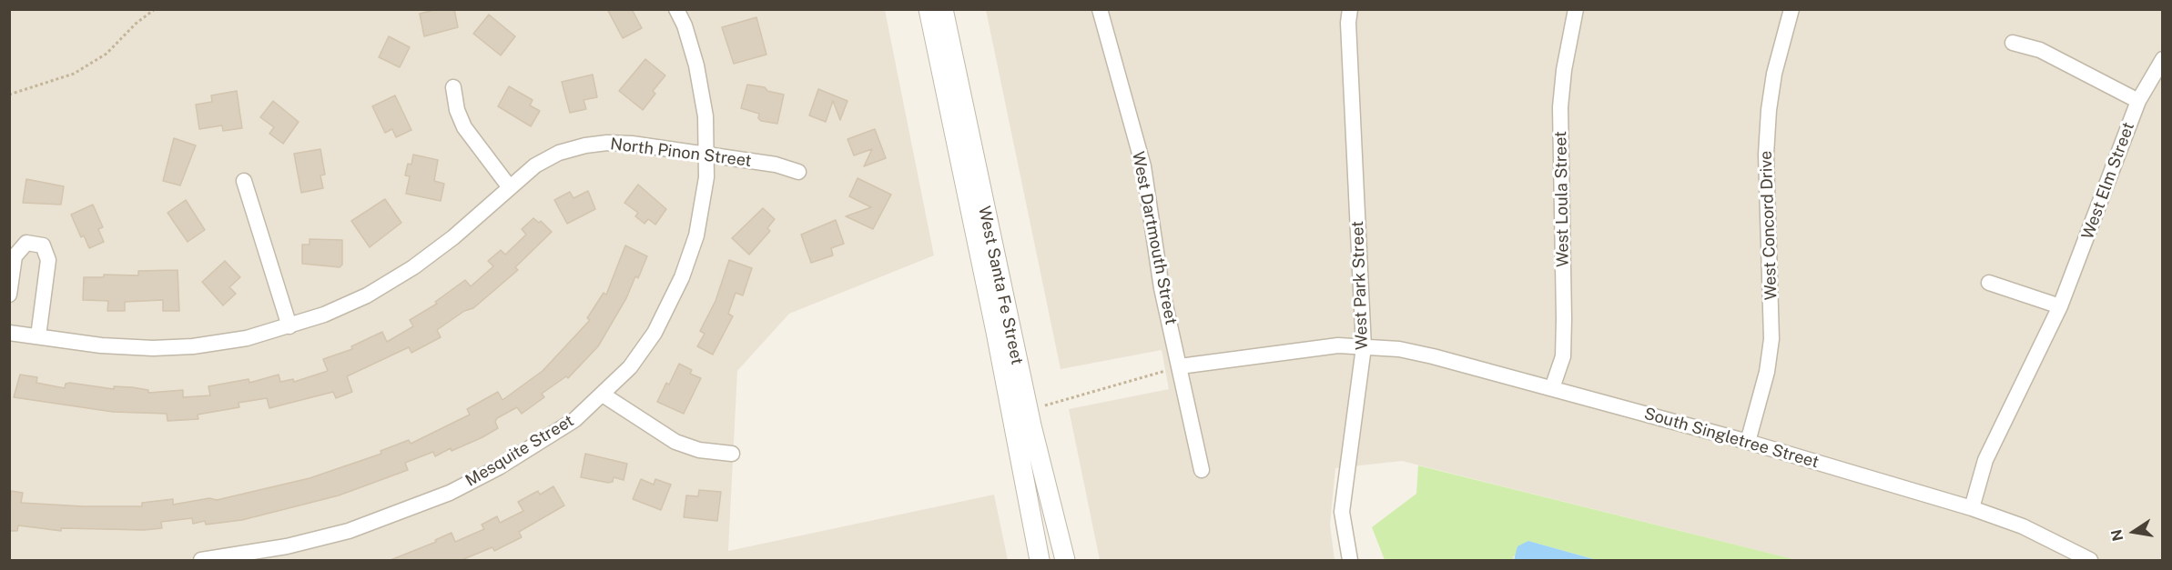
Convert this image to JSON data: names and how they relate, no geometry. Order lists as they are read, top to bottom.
{
  "streets": {
    "street": [
      "North Pinon Street",
      "West Elm Street",
      "West Loula Street",
      "West Concord Drive",
      "West Dartmouth Street",
      "West Santa Fe Street",
      "West Park Street",
      "South Singletree Street",
      "Mesquite Street"
    ]
  },
  "crossings": [
    ["North Pinon Street", "Mesquite Street"],
    ["West Elm Street", "South Singletree Street"],
    ["West Loula Street", "South Singletree Street"],
    ["West Concord Drive", "South Singletree Street"],
    ["West Dartmouth Street", "South Singletree Street"],
    ["West Park Street", "South Singletree Street"]
  ],
  "north": "left"
}
